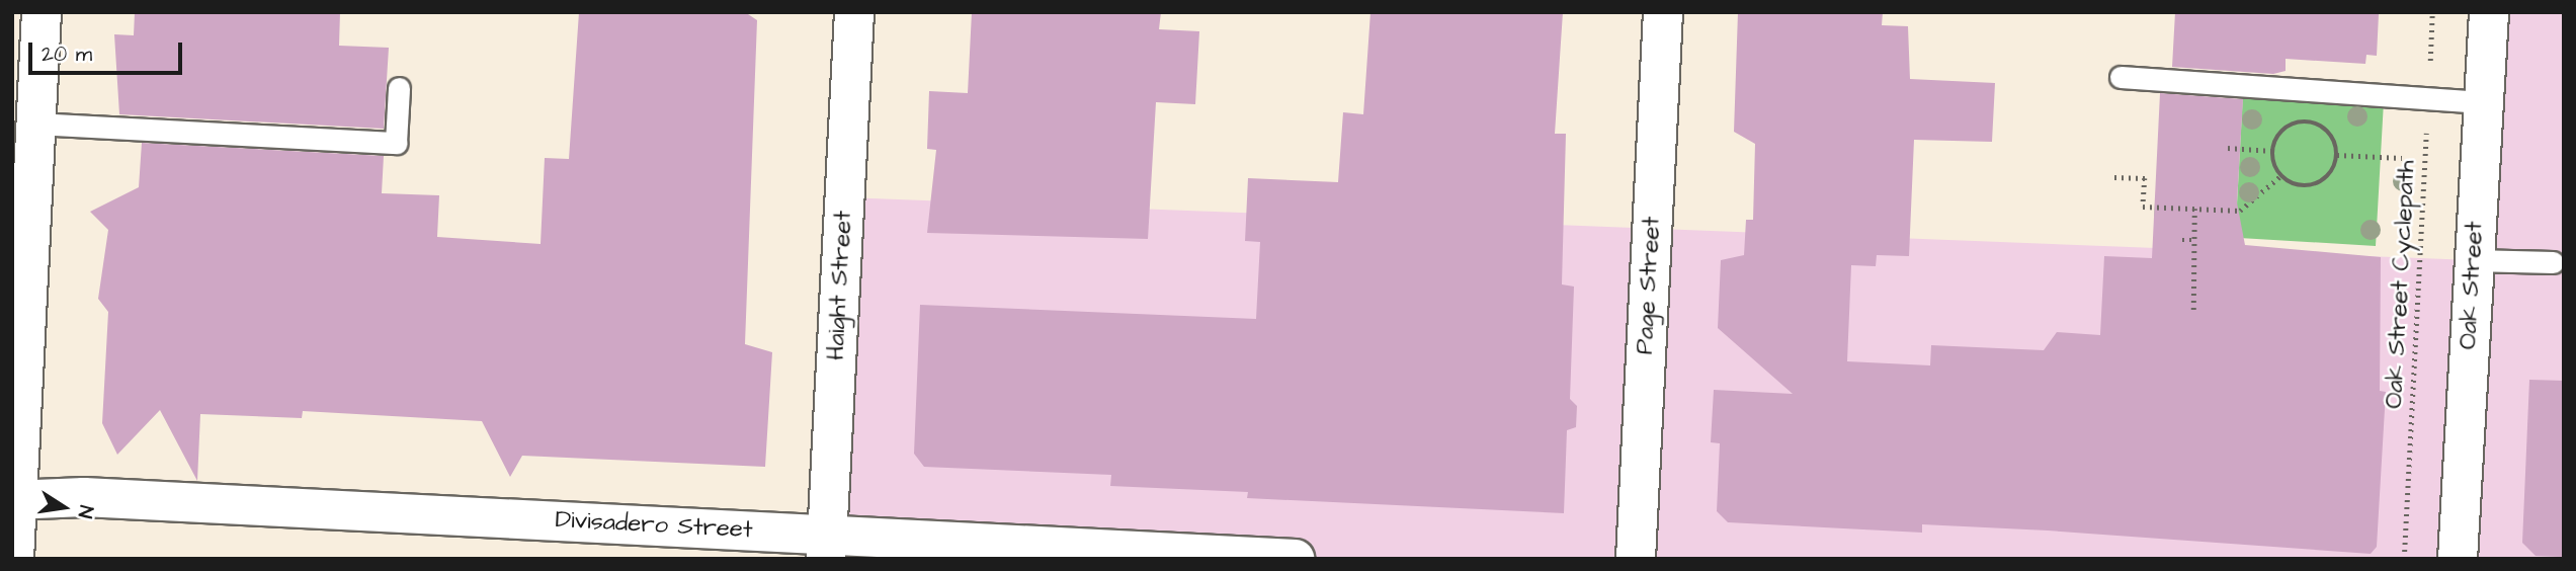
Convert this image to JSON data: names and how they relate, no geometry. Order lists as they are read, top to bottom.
{
  "streets": {
    "main road": [
      "Haight Street",
      "Page Street",
      "Oak Street",
      "Divisadero Street"
    ],
    "path": ["Oak Street Cyclepath"]
  },
  "crossings": [
    ["Haight Street", "Divisadero Street"]
  ],
  "scale_bar": "20 m",
  "north": "right"
}
